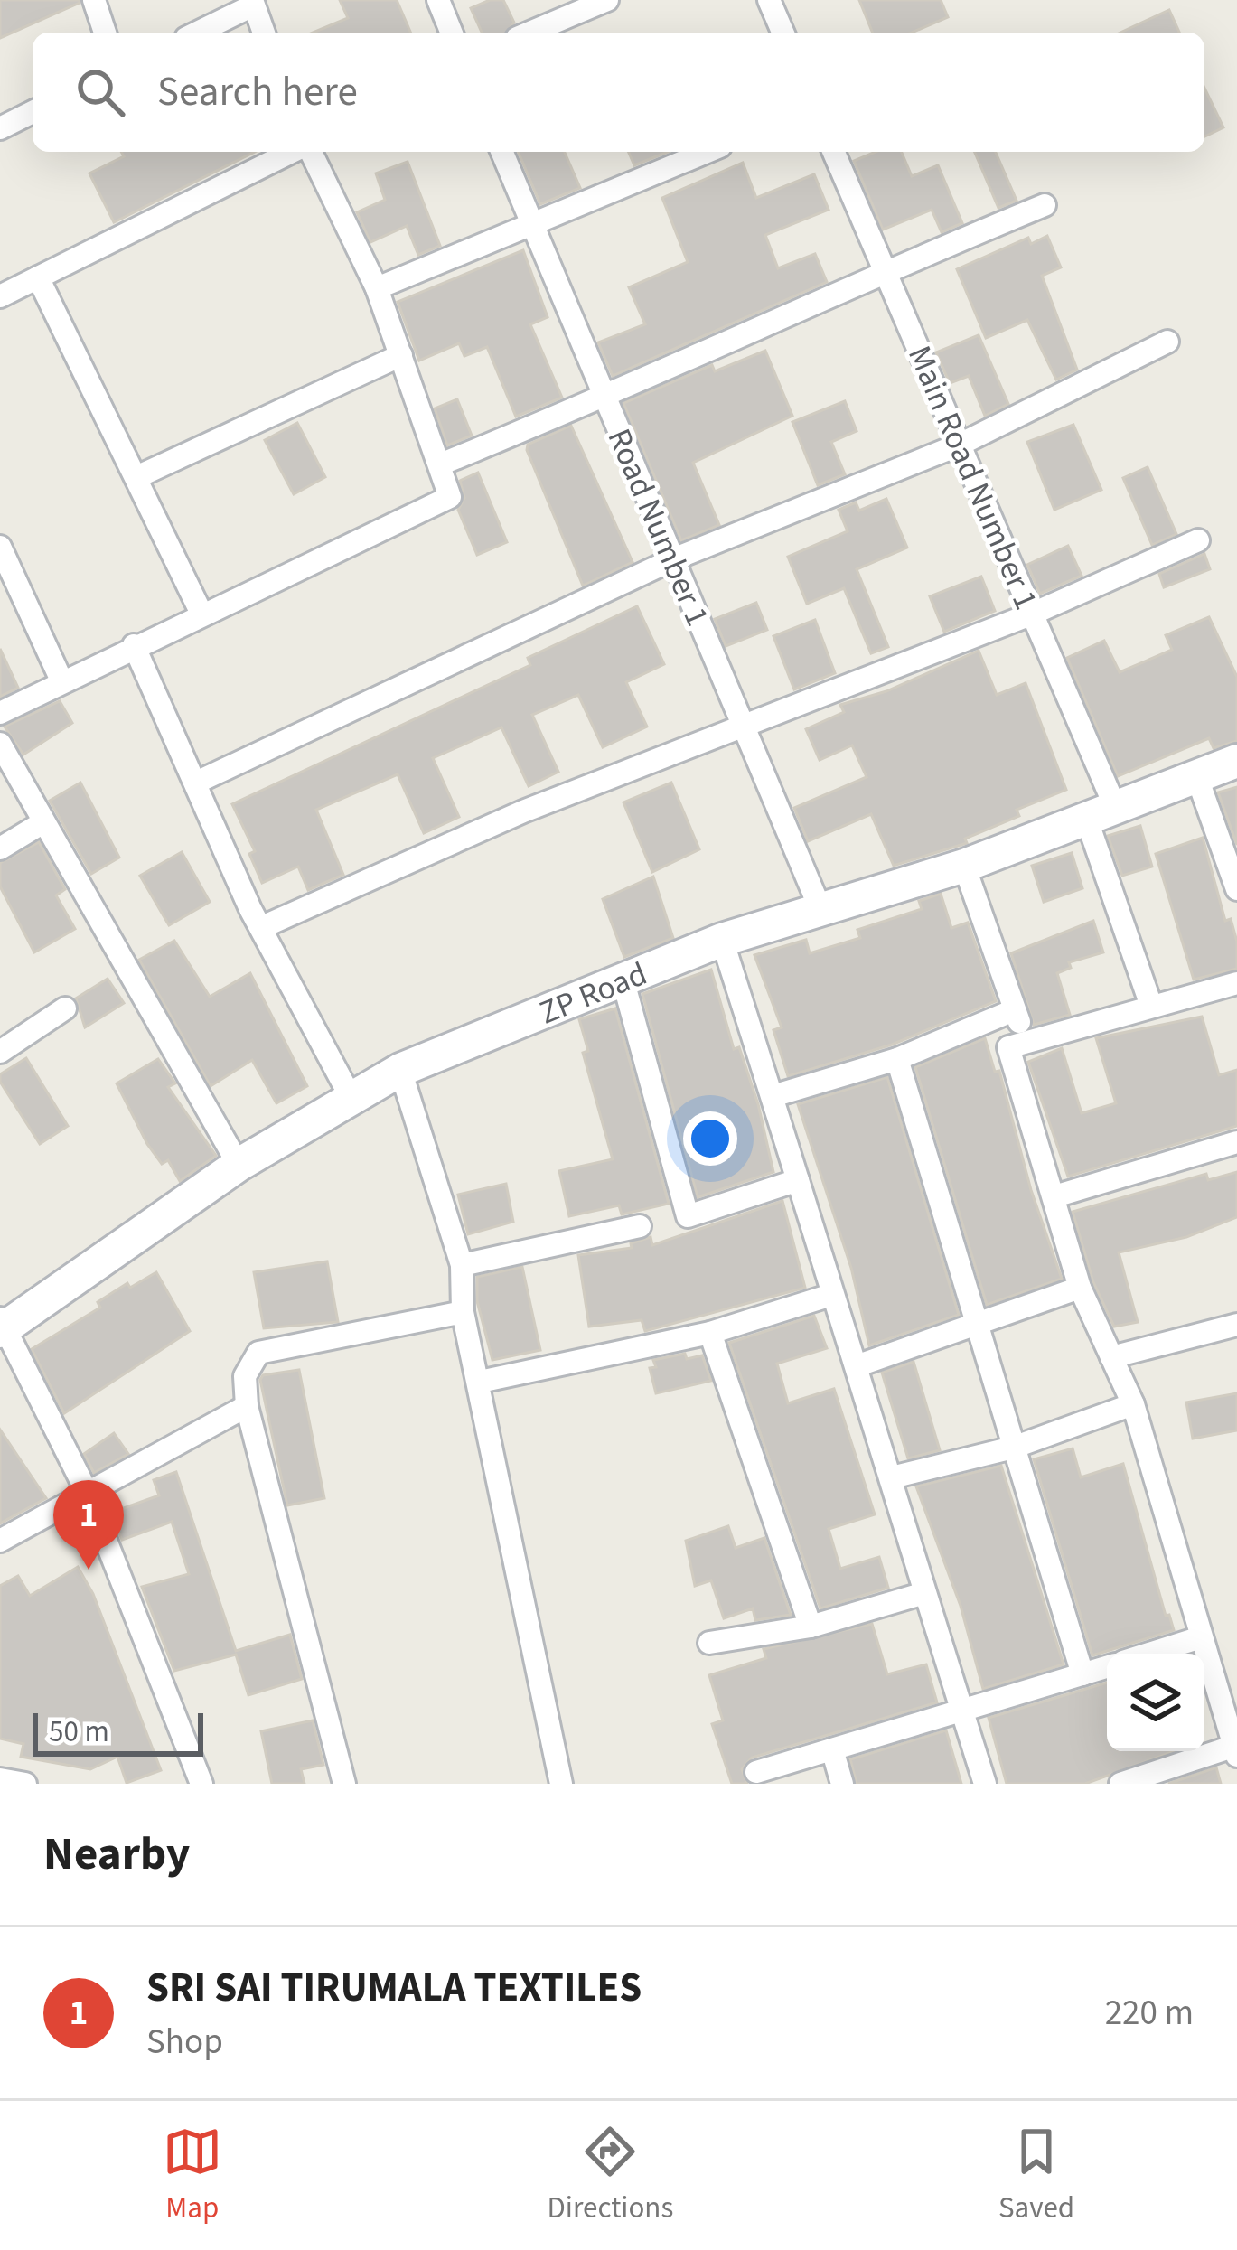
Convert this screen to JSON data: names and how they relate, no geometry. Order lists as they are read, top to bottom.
{
  "streets": {
    "street": ["Main Road Number 1", "Road Number 1", "ZP Road"]
  },
  "crossings": [
    ["Main Road Number 1", "ZP Road"],
    ["Road Number 1", "ZP Road"]
  ],
  "scale_bar": "50 m",
  "page": {
    "search": "Search here",
    "pins": "1",
    "scale": "50 m",
    "heading": "Nearby",
    "list": [
      {
        "mark": "1",
        "name": "SRI SAI TIRUMALA TEXTILES",
        "note": "Shop",
        "value": "220 m"
      }
    ],
    "nav": ["Map", "Directions", "Saved"]
  }
}
